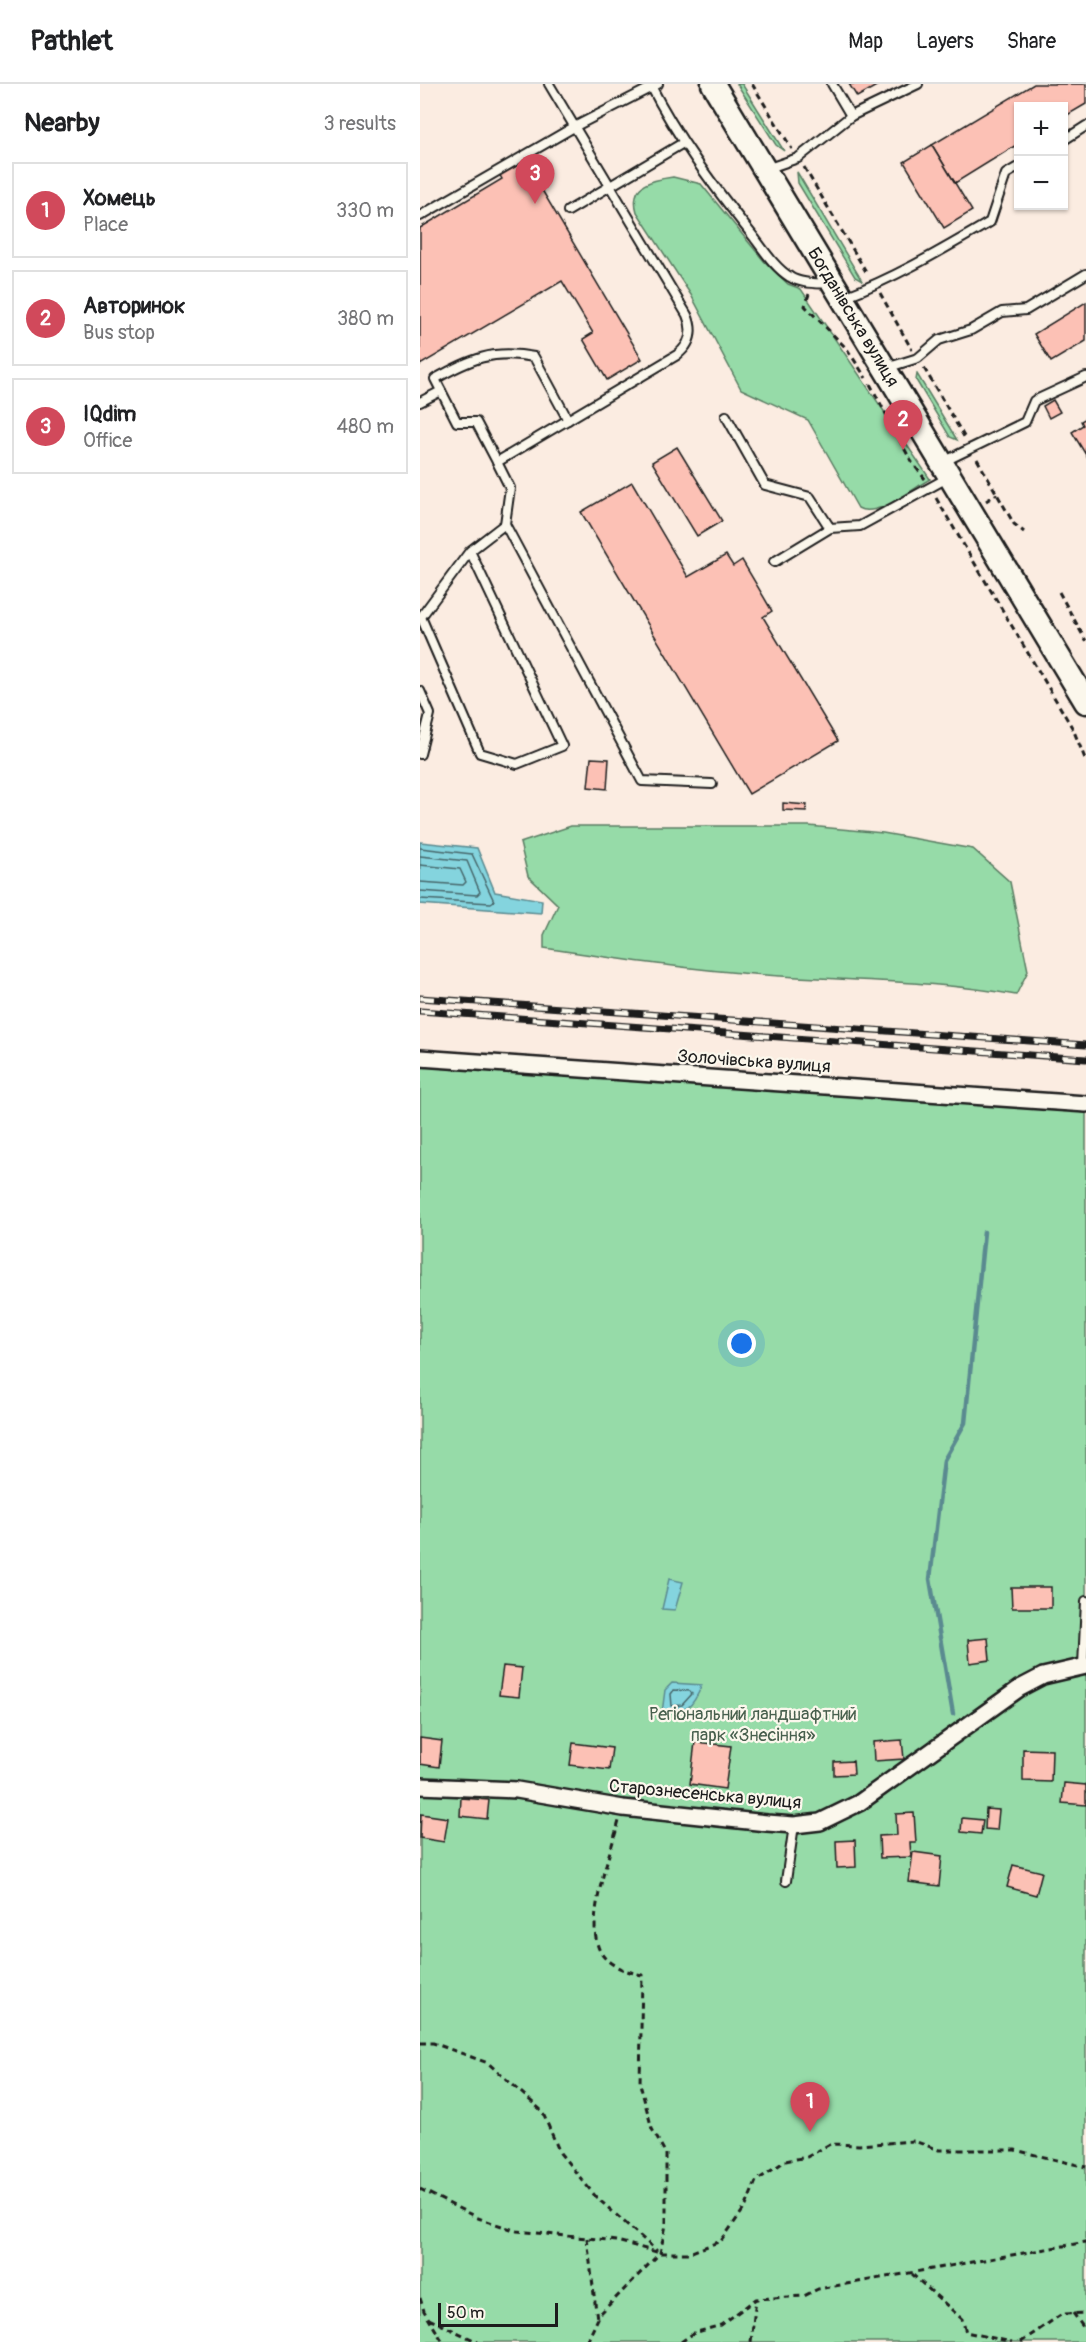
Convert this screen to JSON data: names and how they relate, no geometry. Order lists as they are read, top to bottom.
{
  "streets": {
    "main road": ["Богданівська вулиця"],
    "street": ["Золочівська вулиця", "Старознесенська вулиця"]
  },
  "parks": ["Регіональний ландшафтний парк «Знесіння»"],
  "scale_bar": "50 m",
  "page": {
    "header": "Pathlet",
    "nav": ["Map", "Layers", "Share"],
    "heading": ["Nearby", "3 results"],
    "map_buttons": ["+", "−"],
    "pins": ["3", "2", "1"],
    "list": [
      {
        "mark": "1",
        "name": "Хомець",
        "note": "Place",
        "value": "330 m"
      },
      {
        "mark": "2",
        "name": "Авторинок",
        "note": "Bus stop",
        "value": "380 m"
      },
      {
        "mark": "3",
        "name": "IQdim",
        "note": "Office",
        "value": "480 m"
      }
    ],
    "scale": "50 m"
  }
}
